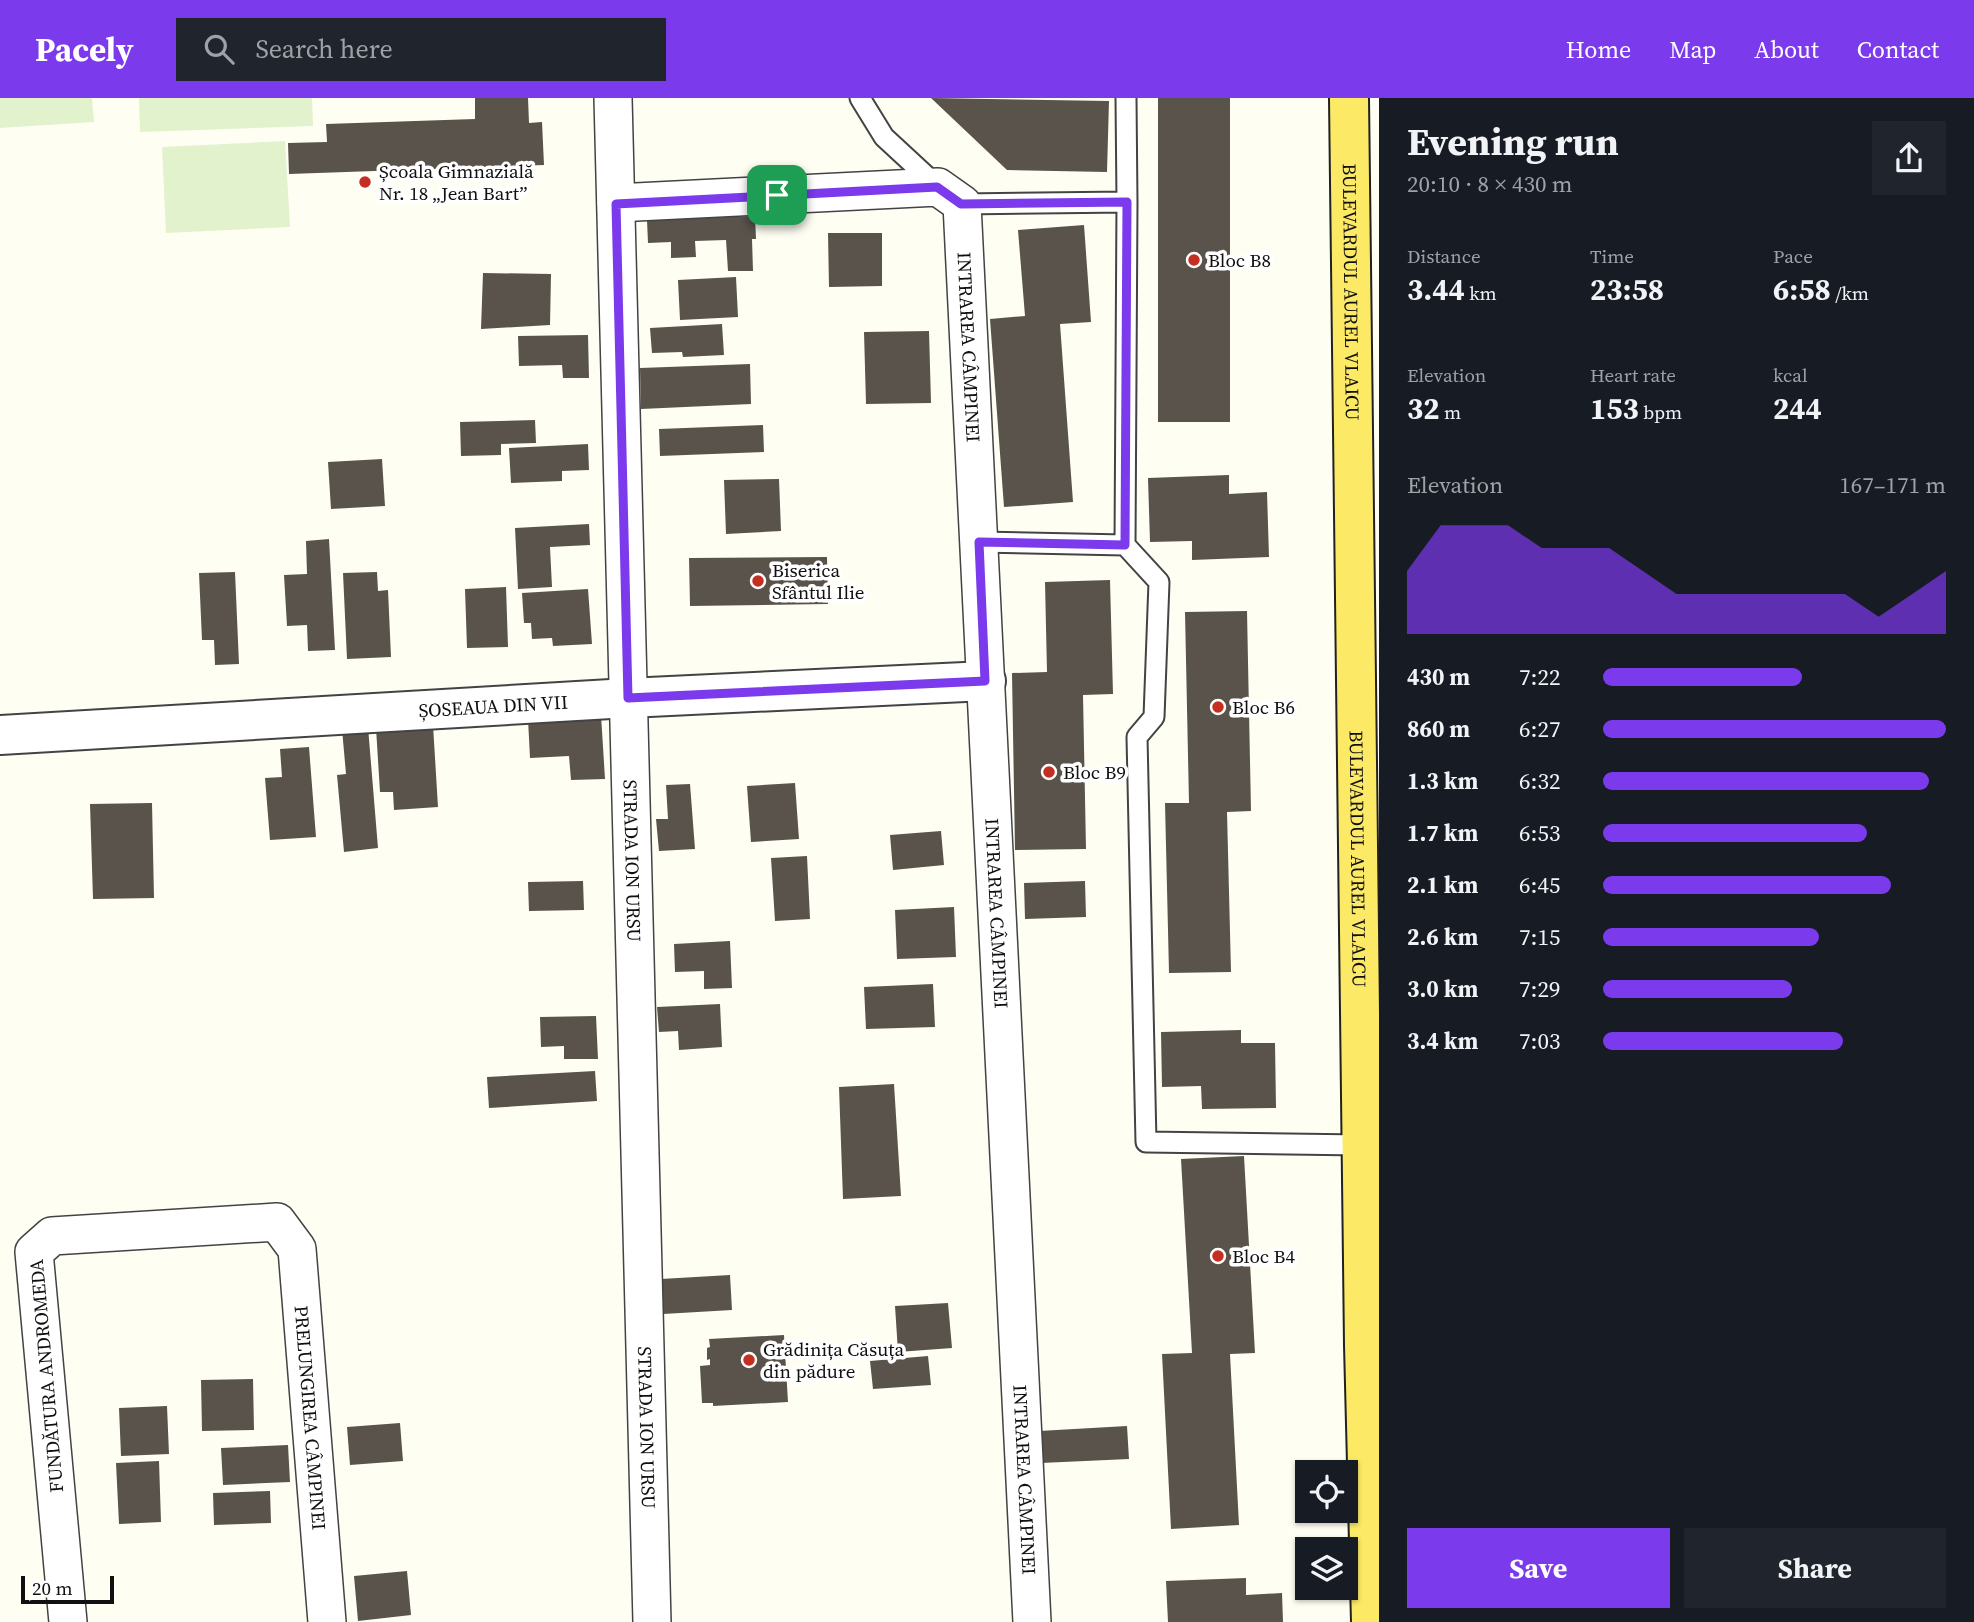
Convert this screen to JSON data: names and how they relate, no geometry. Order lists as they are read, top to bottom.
{
  "streets": {
    "main road": ["BULEVARDUL AUREL VLAICU"],
    "street": [
      "INTRAREA CÂMPINEI",
      "ȘOSEAUA DIN VII",
      "STRADA ION URSU",
      "FUNDĂTURA ANDROMEDA",
      "PRELUNGIREA CÂMPINEI"
    ]
  },
  "crossings": [
    ["INTRAREA CÂMPINEI", "ȘOSEAUA DIN VII"],
    ["ȘOSEAUA DIN VII", "STRADA ION URSU"],
    ["FUNDĂTURA ANDROMEDA", "PRELUNGIREA CÂMPINEI"]
  ],
  "places": [
    "Școala Gimnazială Nr. 18 „Jean Bart”",
    "Bloc B8",
    "Biserica Sfântul Ilie",
    "Bloc B6",
    "Bloc B9",
    "Bloc B4",
    "Grădinița Căsuța din pădure"
  ],
  "scale_bar": "20 m",
  "page": {
    "header": "Pacely",
    "search": "Search here",
    "nav": [
      "Home",
      "Map",
      "About",
      "Contact"
    ],
    "heading": ["Evening run", "20:10 · 8 × 430 m"],
    "stats": [
      ["Distance", "3.44 km"],
      ["Time", "23:58"],
      ["Pace", "6:58 /km"],
      ["Elevation", "32 m"],
      ["Heart rate", "153 bpm"],
      ["kcal", "244"]
    ],
    "chart": ["Elevation", "167–171 m"],
    "list": [
      {
        "name": "430 m",
        "note": "7:22"
      },
      {
        "name": "860 m",
        "note": "6:27"
      },
      {
        "name": "1.3 km",
        "note": "6:32"
      },
      {
        "name": "1.7 km",
        "note": "6:53"
      },
      {
        "name": "2.1 km",
        "note": "6:45"
      },
      {
        "name": "2.6 km",
        "note": "7:15"
      },
      {
        "name": "3.0 km",
        "note": "7:29"
      },
      {
        "name": "3.4 km",
        "note": "7:03"
      }
    ],
    "buttons": ["Save", "Share"],
    "scale": "20 m"
  }
}
